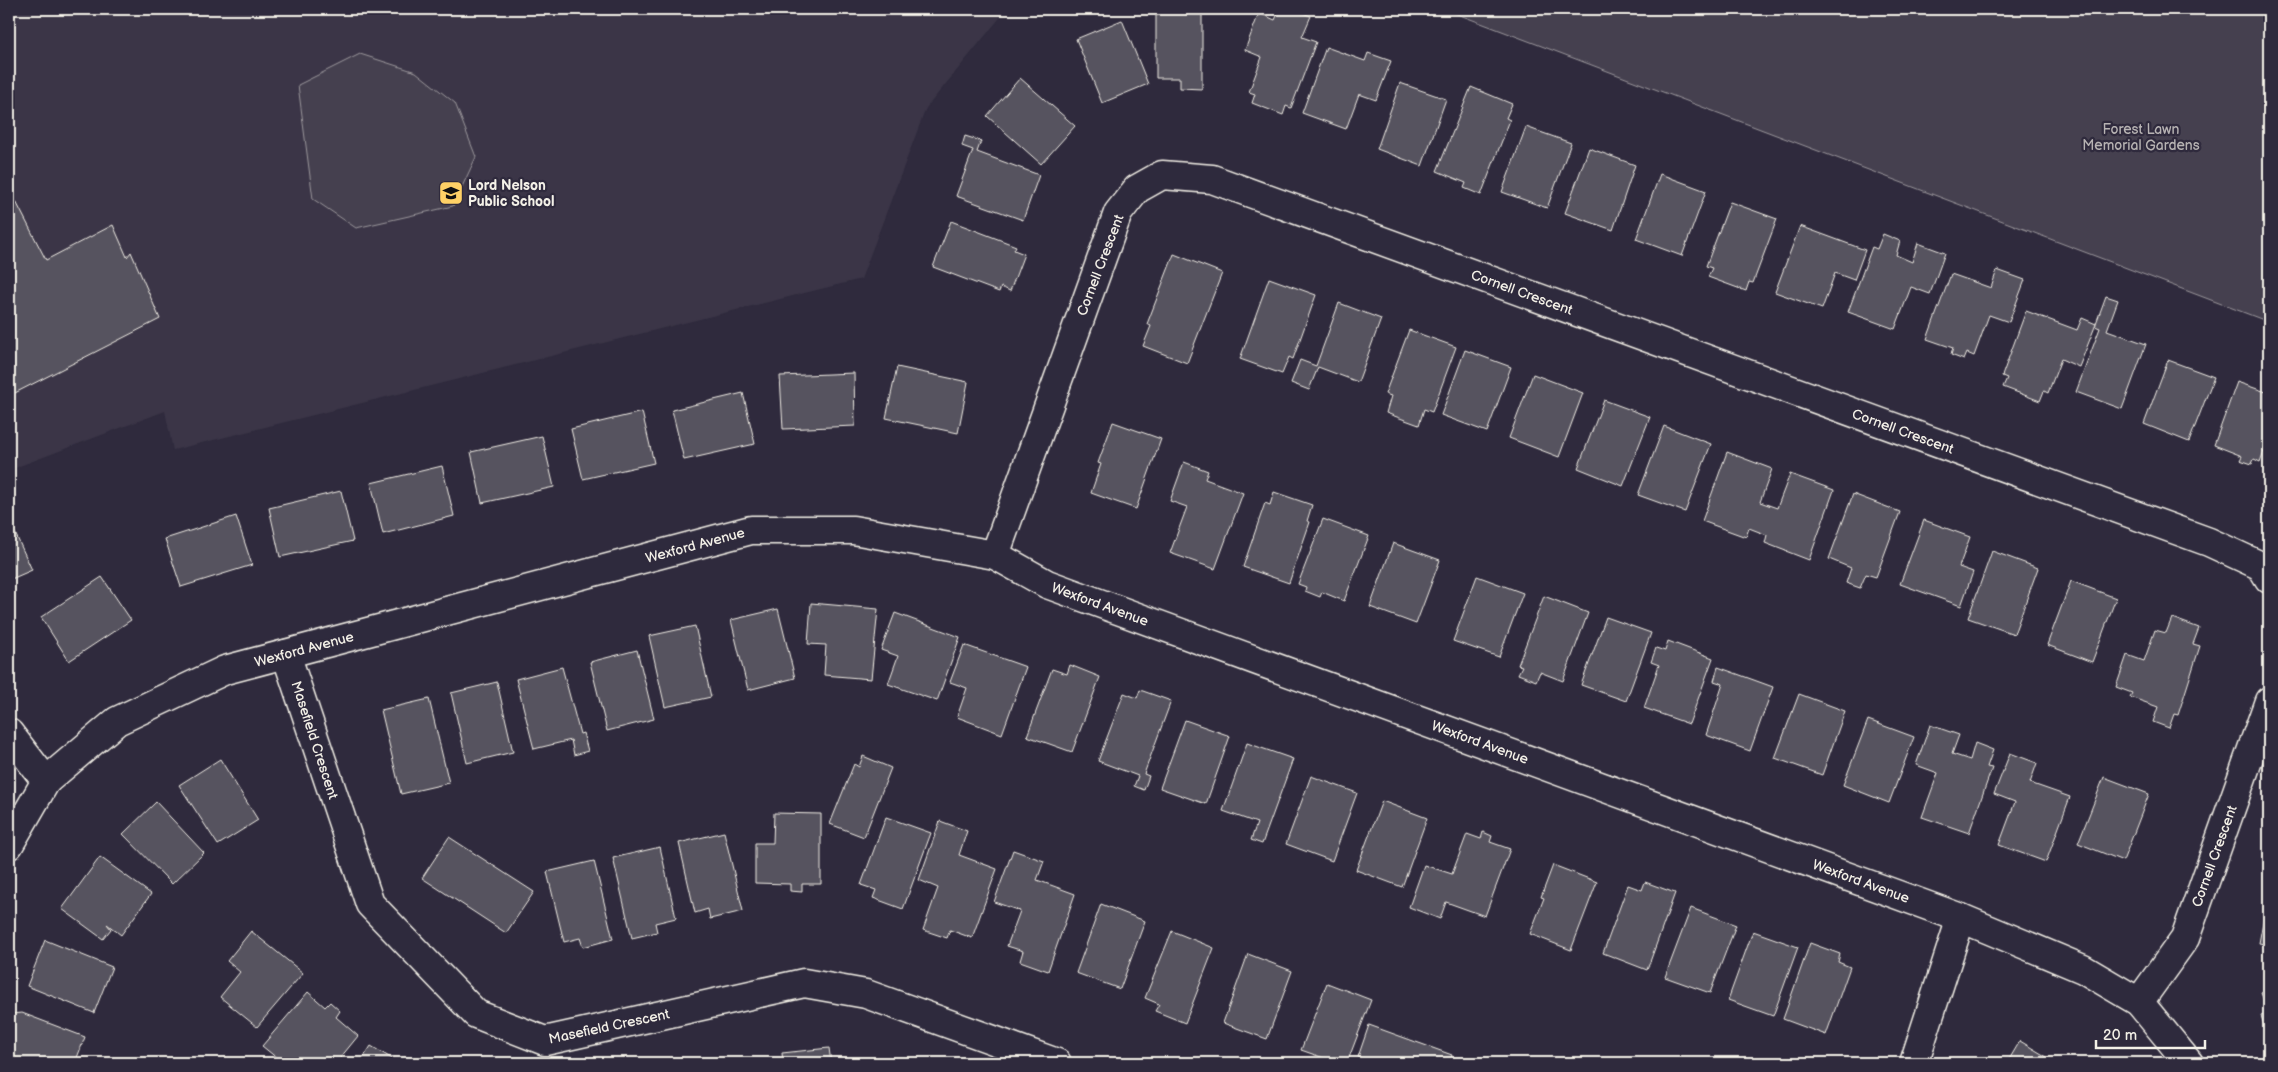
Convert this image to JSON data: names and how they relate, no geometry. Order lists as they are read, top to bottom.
{
  "streets": {
    "street": ["Cornell Crescent", "Wexford Avenue", "Masefield Crescent"]
  },
  "crossings": [
    ["Cornell Crescent", "Wexford Avenue"],
    ["Wexford Avenue", "Masefield Crescent"]
  ],
  "parks": ["Forest Lawn Memorial Gardens"],
  "places": {
    "school or university": ["Lord Nelson Public School"]
  },
  "scale_bar": "20 m"
}
